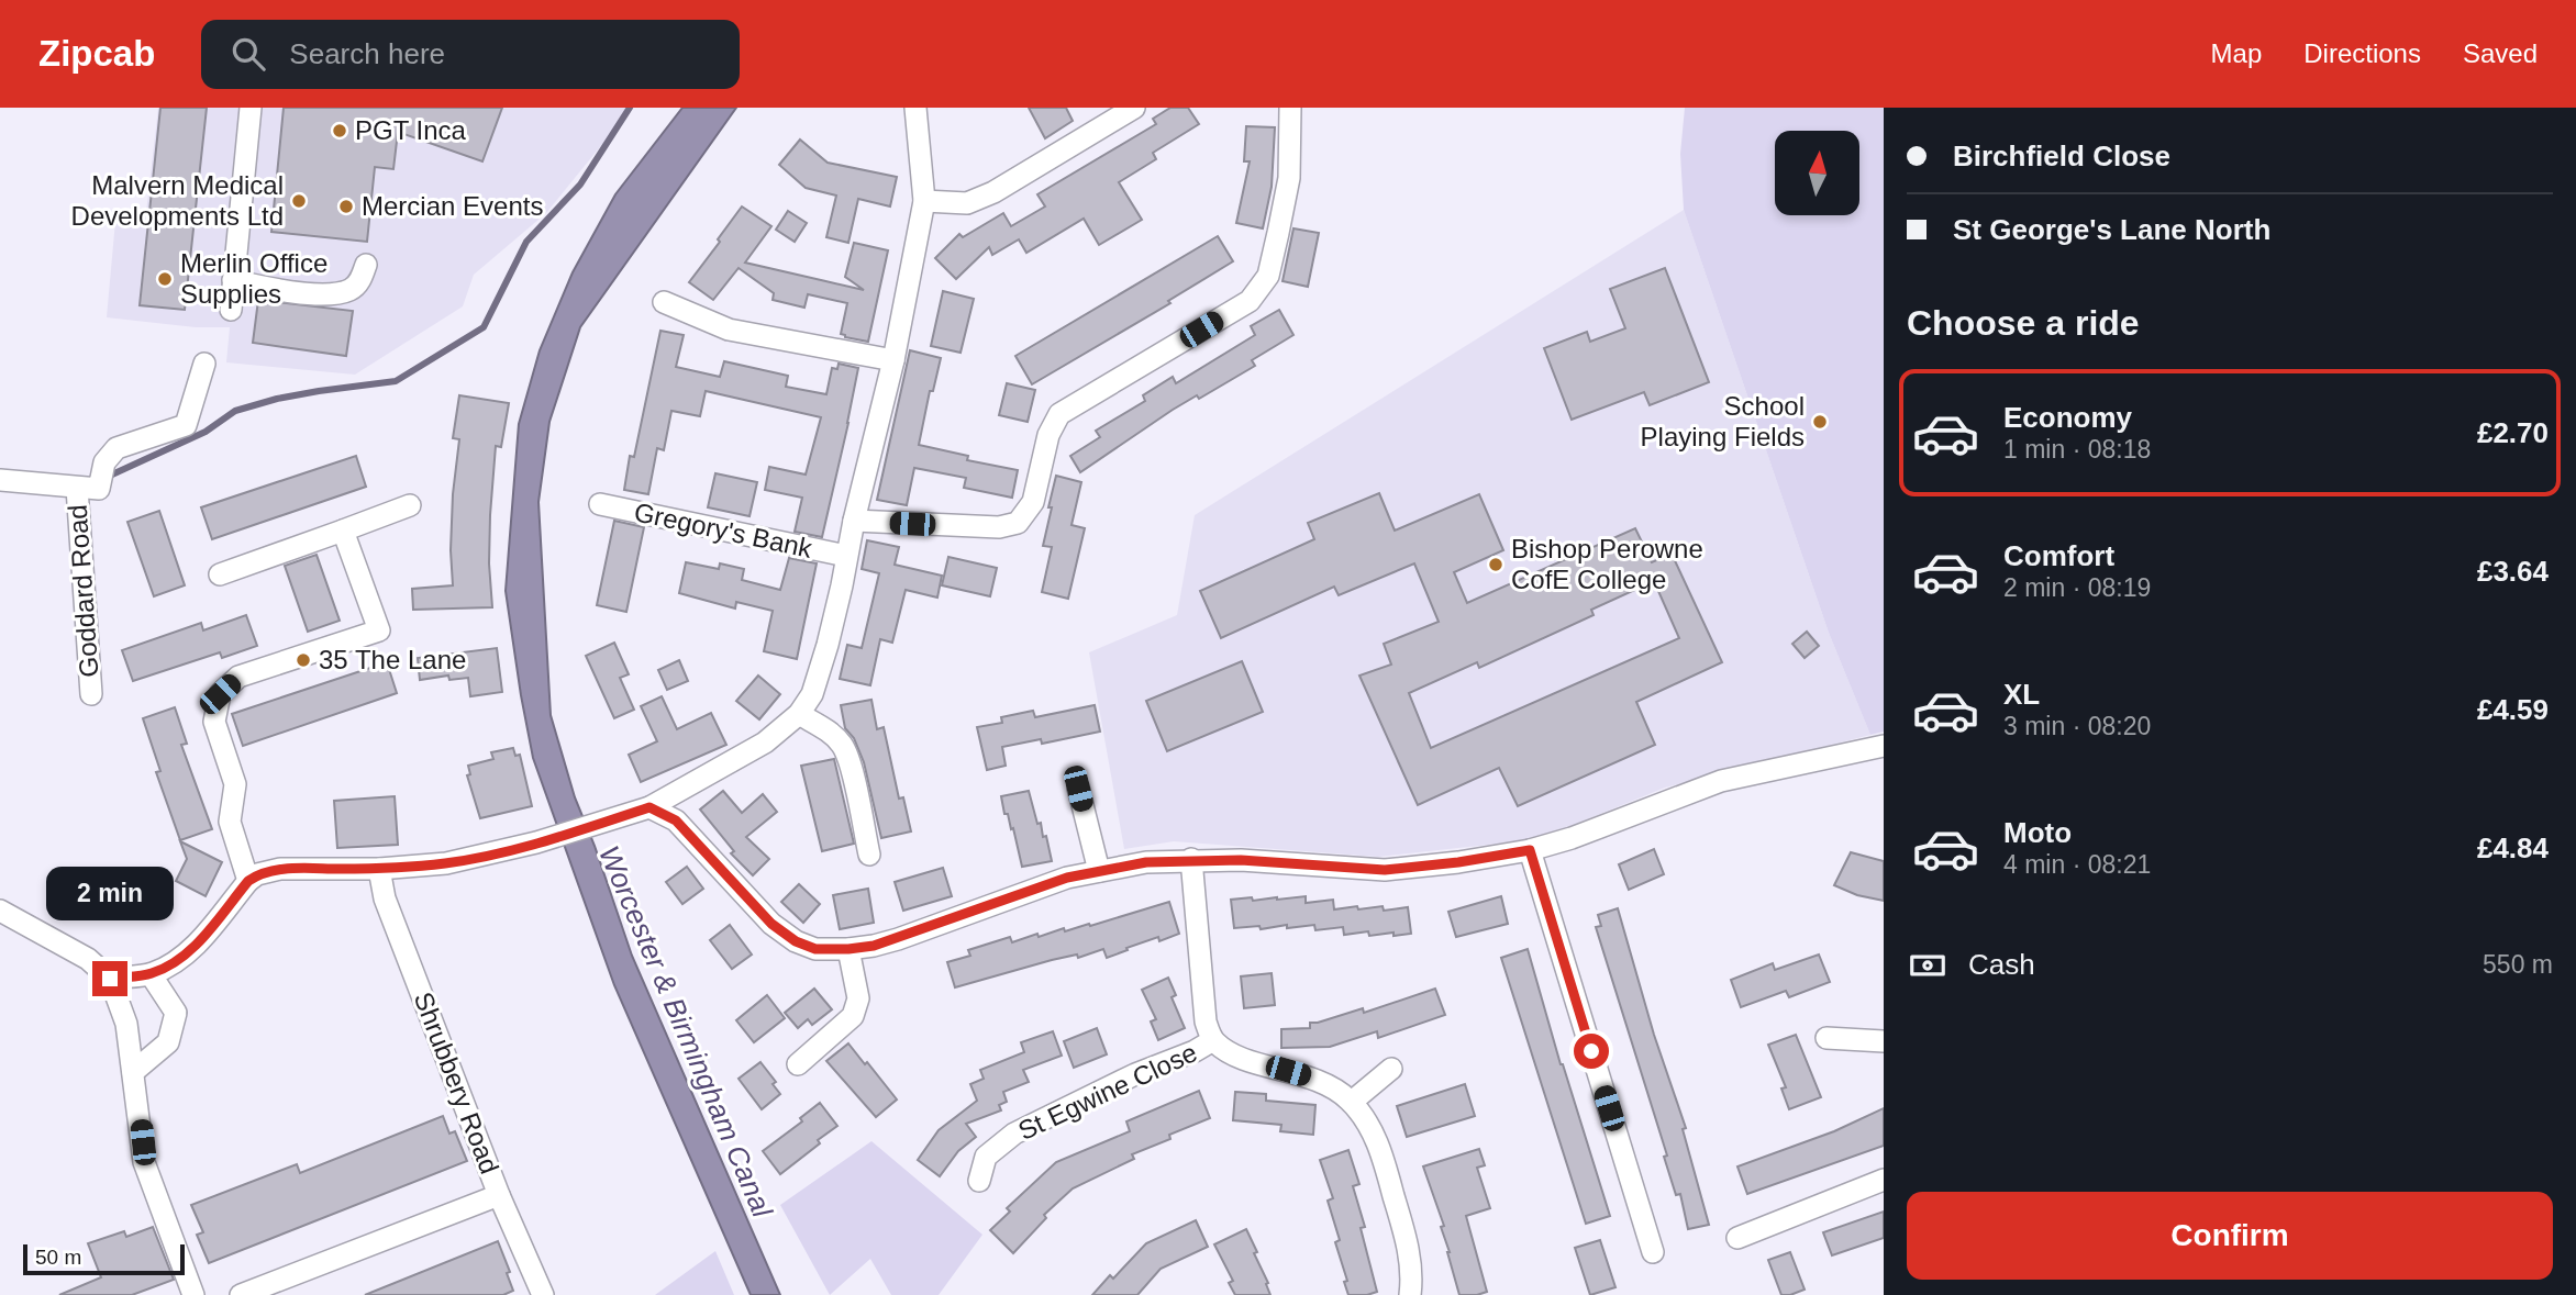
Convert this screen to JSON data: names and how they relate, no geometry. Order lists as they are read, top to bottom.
{
  "streets": {
    "street": [
      "Gregory's Bank",
      "Goddard Road",
      "Shrubbery Road",
      "St Egwine Close"
    ]
  },
  "crossings": [
    ["Gregory's Bank", "Shrubbery Road"]
  ],
  "water": ["Worcester & Birmingham Canal"],
  "places": [
    "PGT Inca",
    "Malvern Medical Developments Ltd",
    "Mercian Events",
    "Merlin Office Supplies",
    "School Playing Fields",
    "Bishop Perowne CofE College",
    "35 The Lane"
  ],
  "scale_bar": "50 m",
  "north": "top",
  "page": {
    "header": "Zipcab",
    "search": "Search here",
    "nav": ["Map", "Directions", "Saved"],
    "banner": ["Birchfield Close", "St George's Lane North"],
    "heading": "Choose a ride",
    "list": [
      {
        "name": "Economy",
        "note": "1 min · 08:18",
        "value": "£2.70"
      },
      {
        "name": "Comfort",
        "note": "2 min · 08:19",
        "value": "£3.64"
      },
      {
        "name": "XL",
        "note": "3 min · 08:20",
        "value": "£4.59"
      },
      {
        "name": "Moto",
        "note": "4 min · 08:21",
        "value": "£4.84"
      }
    ],
    "bubble": "2 min",
    "pay": ["Cash", "550 m"],
    "buttons": "Confirm",
    "scale": "50 m"
  }
}
